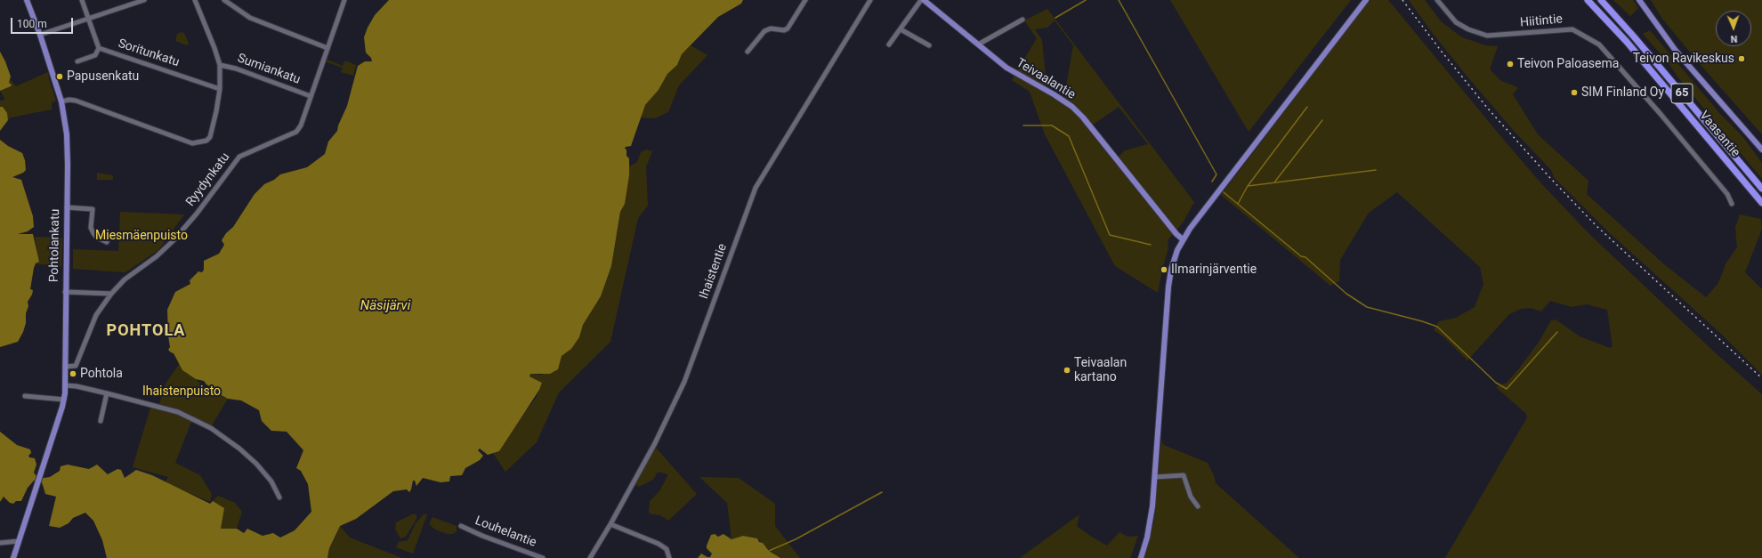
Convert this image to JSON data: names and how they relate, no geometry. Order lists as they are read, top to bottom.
{
  "streets": {
    "highway": ["65", "Vaasantie"],
    "main road": ["Teivaalantie", "Pohtolankatu"],
    "street": [
      "Hiitintie",
      "Soritunkatu",
      "Sumiankatu",
      "Ryydynkatu",
      "Ihaistentie",
      "Louhelantie"
    ]
  },
  "crossings": [
    ["Sumiankatu", "Ryydynkatu"],
    ["Ryydynkatu", "Pohtolankatu"]
  ],
  "districts": ["POHTOLA"],
  "water": ["Näsijärvi"],
  "parks": ["Miesmäenpuisto", "Ihaistenpuisto"],
  "places": [
    "Teivon Ravikeskus",
    "Teivon Paloasema",
    "Papusenkatu",
    "SIM Finland Oy",
    "Ilmarinjärventie",
    "Teivaalan kartano",
    "Pohtola"
  ],
  "scale_bar": "100 m",
  "north": "bottom"
}
